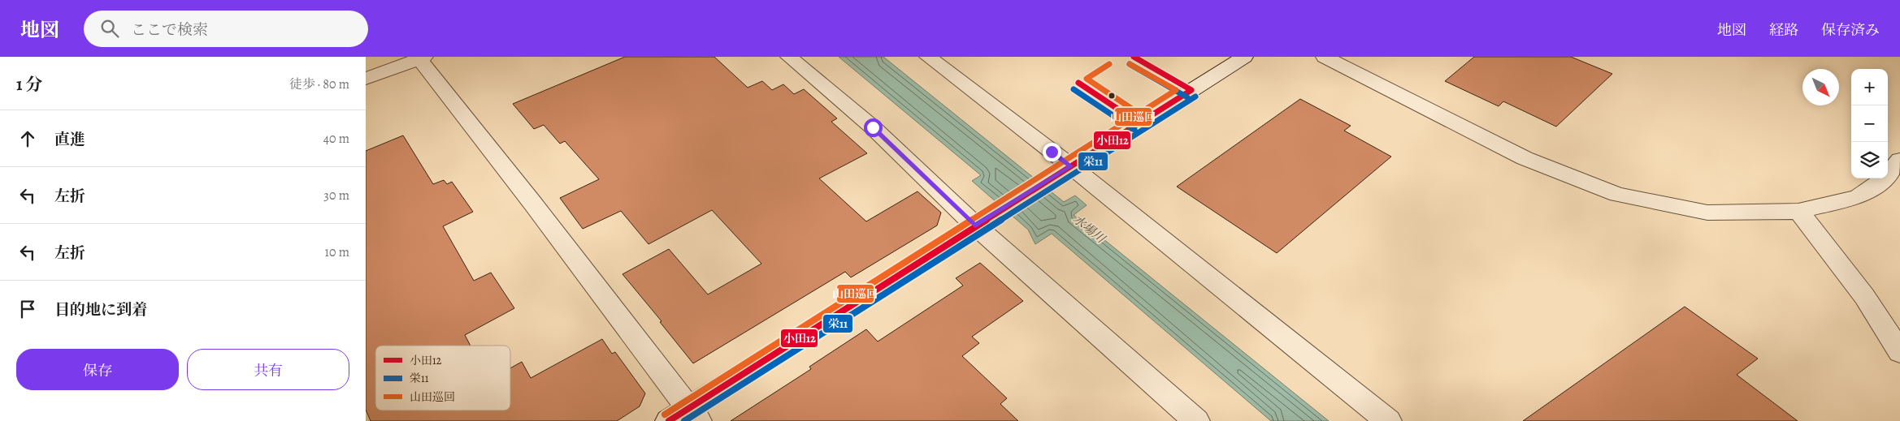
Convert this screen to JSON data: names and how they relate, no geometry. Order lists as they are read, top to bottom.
{
  "water": ["水場川"],
  "lines": ["transit line 小田12", "transit line 栄11", "transit line 山田巡回"],
  "legend": ["小田12", "栄11", "山田巡回"],
  "north": "bottom right",
  "page": {
    "header": "地図",
    "search": "ここで検索",
    "nav": ["地図", "経路", "保存済み"],
    "heading": ["1 分", "徒歩 · 80 m"],
    "map_buttons": ["+", "−"],
    "list": [
      ["直進", "40 m"],
      ["左折", "30 m"],
      ["左折", "10 m"],
      "目的地に到着"
    ],
    "buttons": ["保存", "共有"]
  }
}
